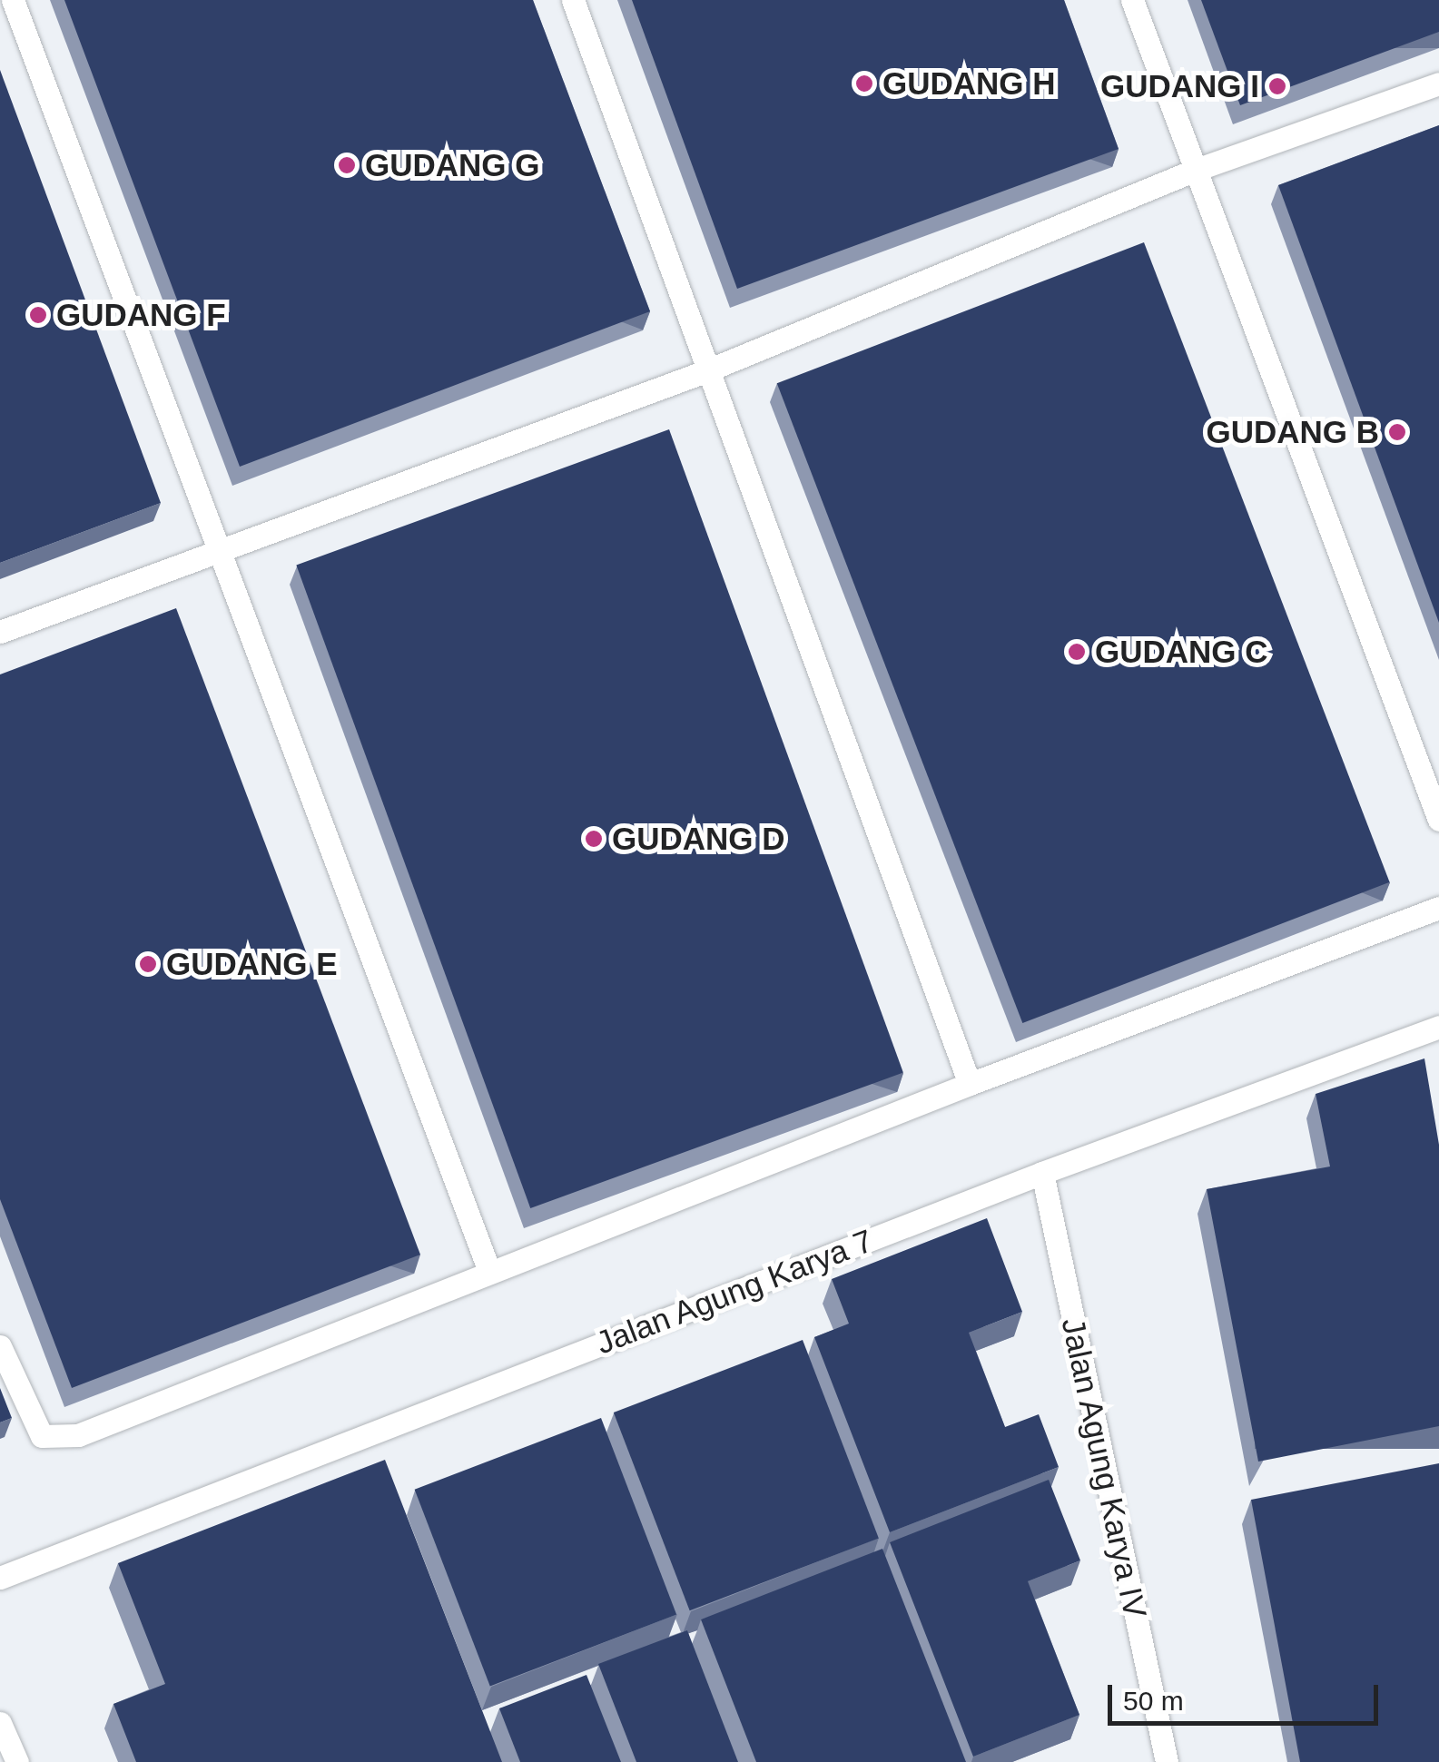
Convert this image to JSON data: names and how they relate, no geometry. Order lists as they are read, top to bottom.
{
  "streets": {
    "lane": ["Jalan Agung Karya 7", "Jalan Agung Karya IV"]
  },
  "crossings": [
    ["Jalan Agung Karya 7", "Jalan Agung Karya IV"]
  ],
  "places": [
    "GUDANG H",
    "GUDANG I",
    "GUDANG G",
    "GUDANG F",
    "GUDANG B",
    "GUDANG C",
    "GUDANG D",
    "GUDANG E"
  ],
  "scale_bar": "50 m"
}
